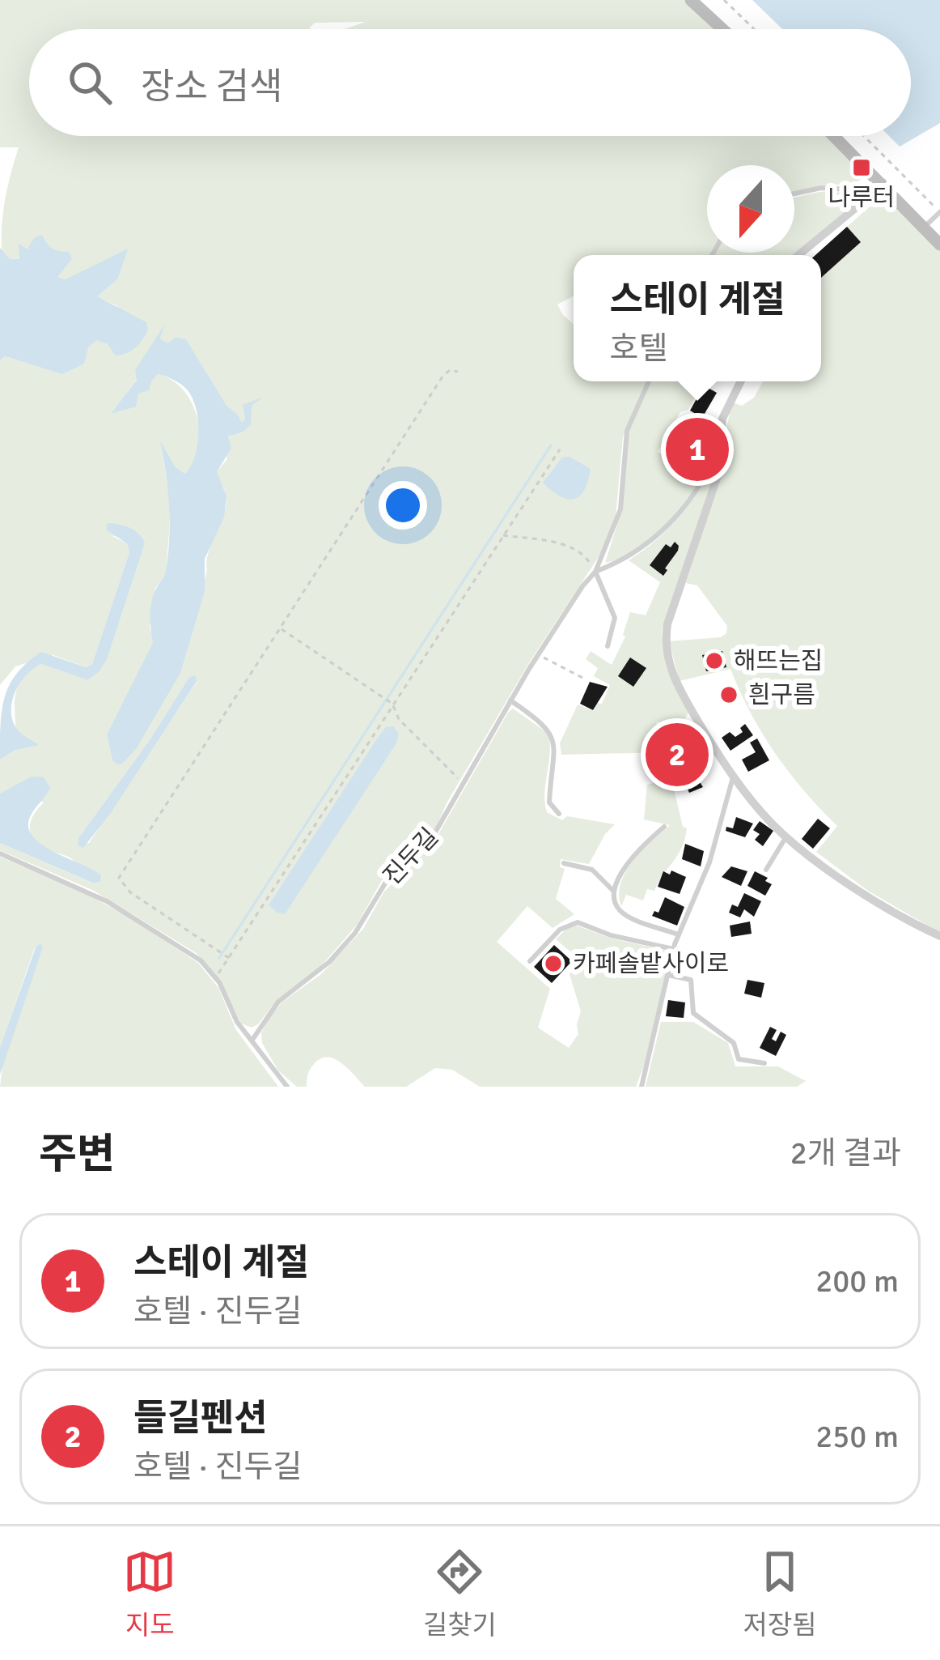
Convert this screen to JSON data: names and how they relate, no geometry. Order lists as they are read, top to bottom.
{
  "streets": {
    "street": ["진두길"]
  },
  "places": {
    "transit": ["나루터"],
    "other": ["해뜨는집", "흰구름", "카페솔밭사이로"]
  },
  "north": "bottom",
  "page": {
    "search": "장소 검색",
    "popup": ["스테이 계절", "호텔"],
    "pins": ["1", "2"],
    "heading": ["주변", "2개 결과"],
    "list": [
      {
        "mark": "1",
        "name": "스테이 계절",
        "note": "호텔 · 진두길",
        "value": "200 m"
      },
      {
        "mark": "2",
        "name": "들길펜션",
        "note": "호텔 · 진두길",
        "value": "250 m"
      }
    ],
    "nav": ["지도", "길찾기", "저장됨"]
  }
}
